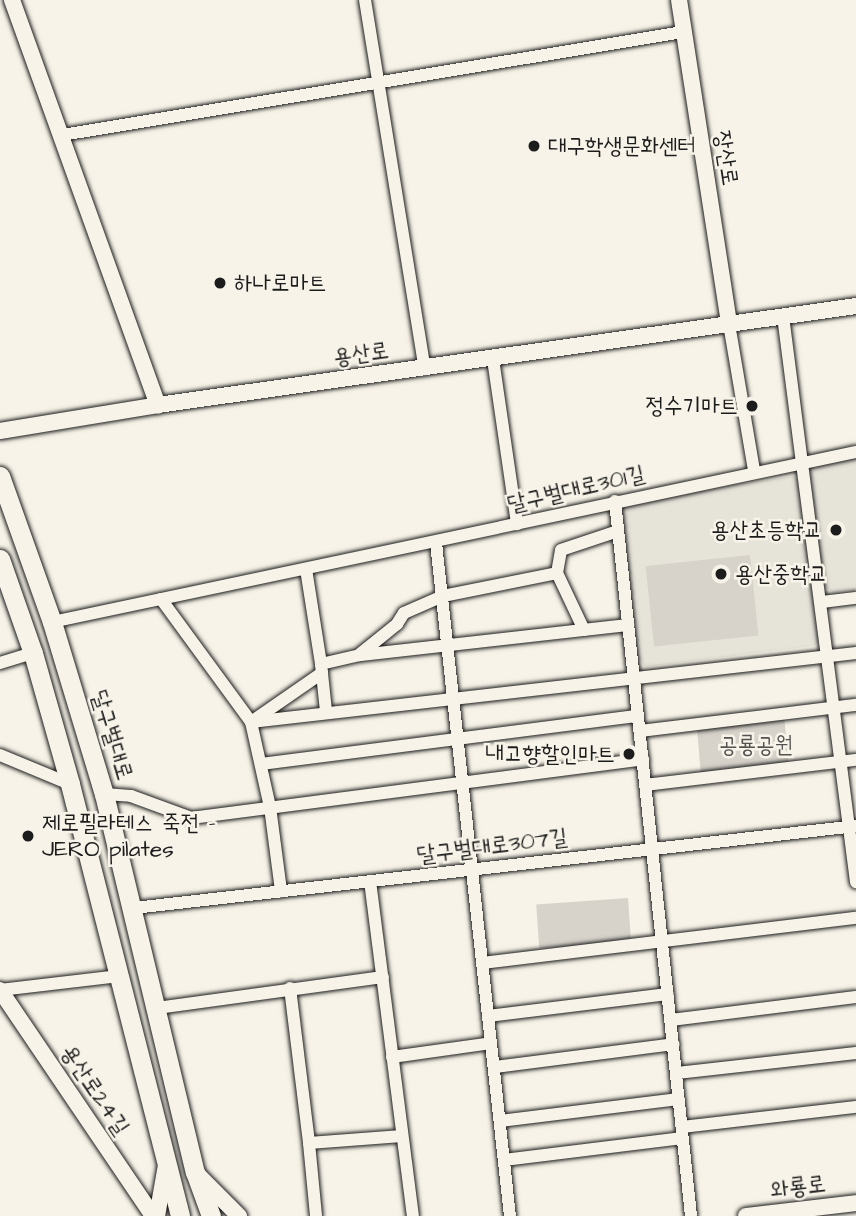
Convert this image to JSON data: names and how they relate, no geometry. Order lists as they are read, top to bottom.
{
  "streets": {
    "main road": [
      "장산로",
      "용산로",
      "달구벌대로",
      "용산로24길",
      "와룡로"
    ],
    "street": ["달구벌대로301길", "달구벌대로307길"]
  },
  "crossings": [
    ["장산로", "용산로"],
    ["달구벌대로301길", "달구벌대로"],
    ["달구벌대로", "달구벌대로307길"]
  ],
  "parks": ["공룡공원"],
  "places": [
    "대구학생문화센터",
    "하나로마트",
    "정수기마트",
    "용산초등학교",
    "용산중학교",
    "내고향할인마트",
    "제로필라테스 죽전 - JERO pilates"
  ]
}
